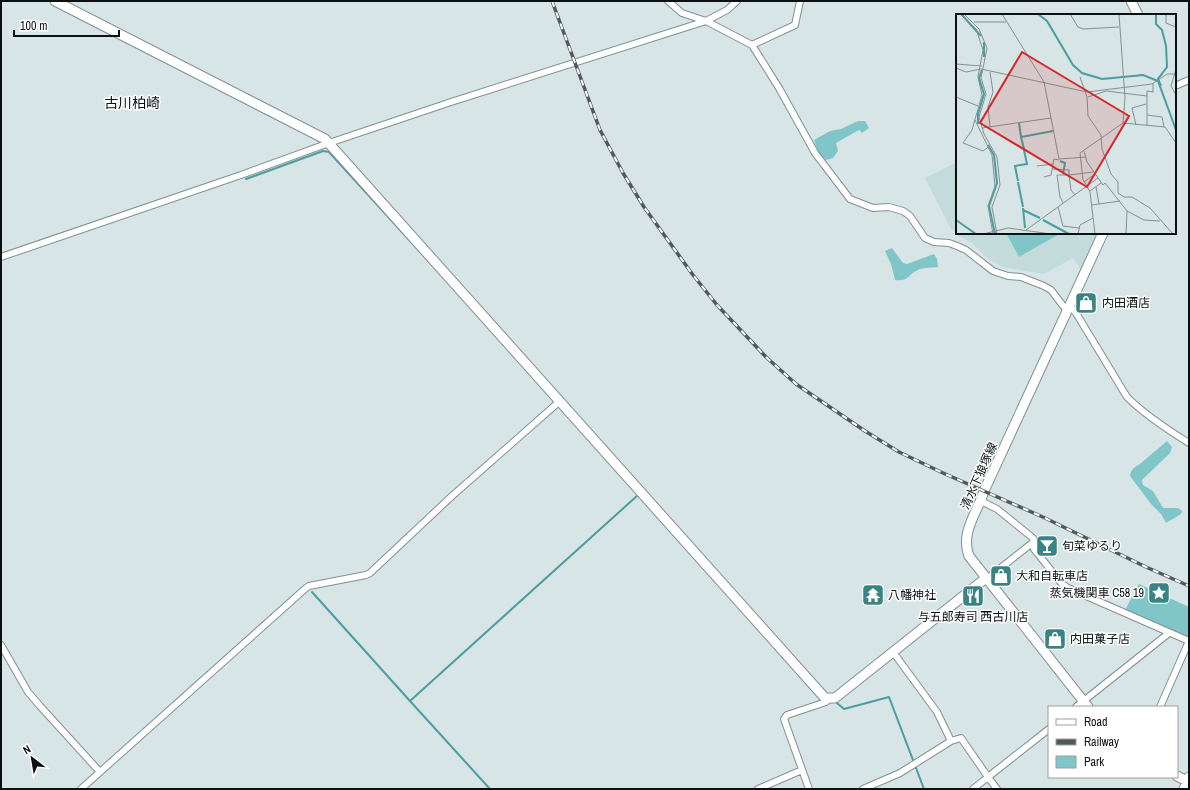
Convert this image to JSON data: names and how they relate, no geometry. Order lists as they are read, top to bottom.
{
  "streets": {
    "street": ["清水下狼塚線"]
  },
  "districts": ["古川柏崎"],
  "places": {
    "shop": ["内田酒店", "大和自転車店", "内田菓子店"],
    "bar": ["旬菜ゆるり"],
    "place": ["蒸気機関車 C58 19"],
    "temple": ["八幡神社"],
    "restaurant": ["与五郎寿司 西古川店"]
  },
  "legend": ["Road", "Railway", "Park"],
  "scale_bar": "100 m",
  "north": "top left"
}
